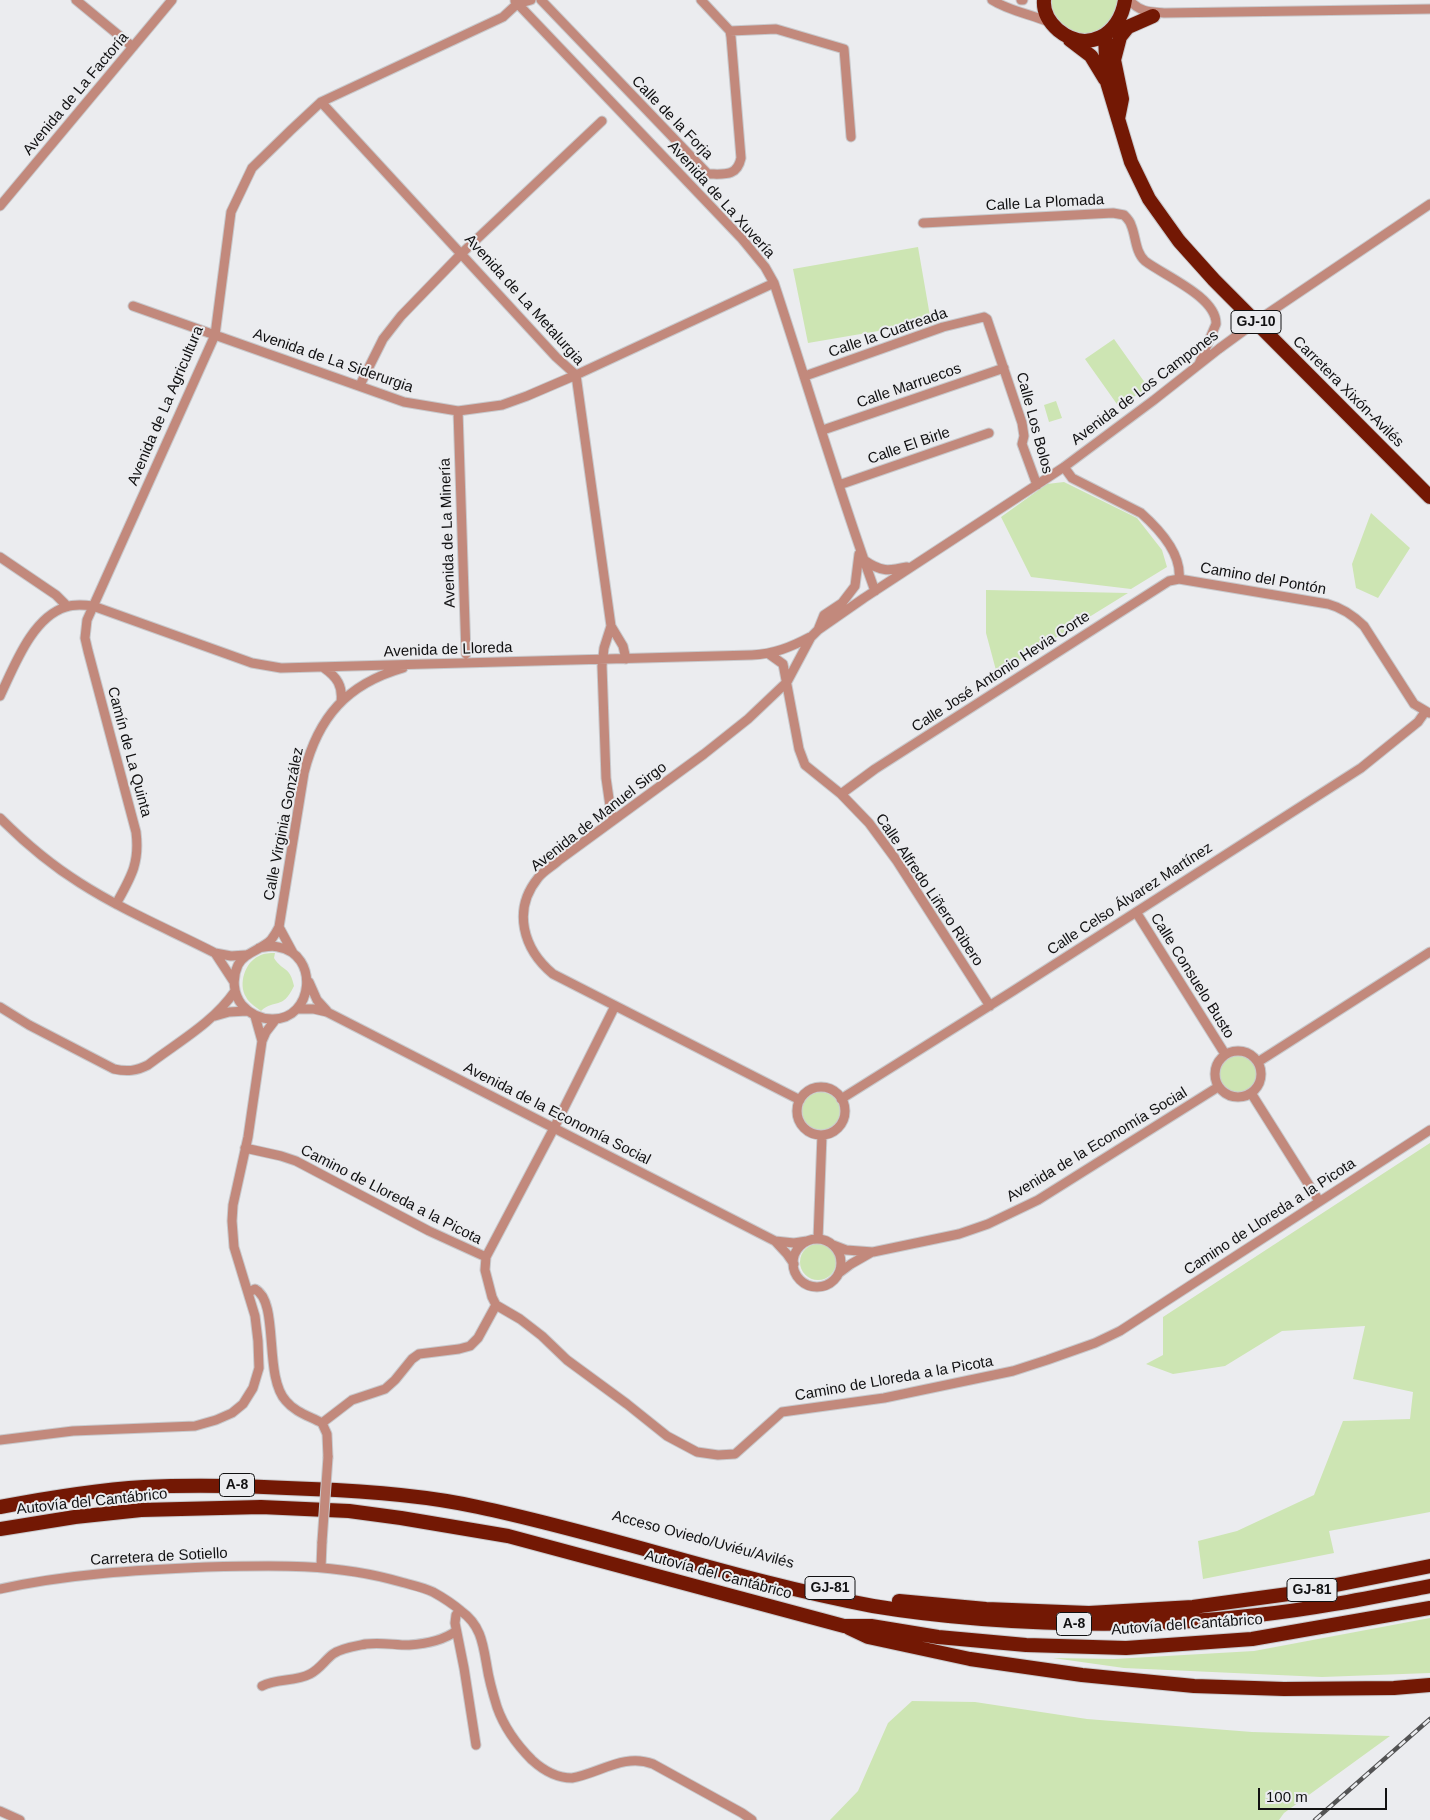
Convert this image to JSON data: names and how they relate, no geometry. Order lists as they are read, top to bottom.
{
  "streets": {
    "highway": [
      "GJ-10",
      "Carretera Xixón-Avilés",
      "A-8",
      "Autovía del Cantábrico",
      "Acceso Oviedo/Uviéu/Avilés",
      "GJ-81"
    ],
    "street": [
      "Avenida de La Factoría",
      "Calle de la Forja",
      "Avenida de La Xuvería",
      "Calle La Plomada",
      "Avenida de La Metalurgia",
      "Calle la Cuatreada",
      "Avenida de La Siderurgia",
      "Calle Marruecos",
      "Avenida de Los Campones",
      "Avenida de La Agricultura",
      "Calle Los Bolos",
      "Calle El Birle",
      "Avenida de La Minería",
      "Camino del Pontón",
      "Avenida de Lloreda",
      "Calle José Antonio Hevia Corte",
      "Camín de La Quinta",
      "Avenida de Manuel Sirgo",
      "Calle Virginia González",
      "Calle Alfredo Liñero Ribero",
      "Calle Celso Álvarez Martínez",
      "Calle Consuelo Busto",
      "Avenida de la Economía Social",
      "Camino de Lloreda a la Picota",
      "Carretera de Sotiello"
    ]
  },
  "crossings": [
    ["Avenida de La Xuvería", "Calle la Cuatreada"],
    ["Avenida de La Xuvería", "Avenida de La Siderurgia"],
    ["Avenida de La Xuvería", "Calle Marruecos"],
    ["Avenida de La Xuvería", "Avenida de Los Campones"],
    ["Avenida de La Xuvería", "Avenida de La Agricultura"],
    ["Avenida de La Xuvería", "Calle El Birle"],
    ["Avenida de La Xuvería", "Avenida de Manuel Sirgo"],
    ["Calle La Plomada", "Avenida de Los Campones"],
    ["Avenida de La Metalurgia", "Avenida de La Siderurgia"],
    ["Avenida de La Metalurgia", "Avenida de La Agricultura"],
    ["GJ-10", "Carretera Xixón-Avilés"],
    ["Calle la Cuatreada", "Calle Los Bolos"],
    ["Avenida de La Siderurgia", "Avenida de La Agricultura"],
    ["Avenida de La Siderurgia", "Avenida de La Minería"],
    ["Calle Marruecos", "Calle Los Bolos"],
    ["Avenida de Los Campones", "Calle Los Bolos"],
    ["Avenida de Los Campones", "Camino del Pontón"],
    ["Avenida de Los Campones", "Avenida de Manuel Sirgo"],
    ["Avenida de La Agricultura", "Avenida de Lloreda"],
    ["Avenida de La Agricultura", "Camín de La Quinta"],
    ["Camino del Pontón", "Calle José Antonio Hevia Corte"],
    ["Camino del Pontón", "Calle Celso Álvarez Martínez"],
    ["Avenida de Lloreda", "Camín de La Quinta"],
    ["Avenida de Lloreda", "Avenida de Manuel Sirgo"],
    ["Avenida de Lloreda", "Calle Virginia González"],
    ["Calle José Antonio Hevia Corte", "Calle Alfredo Liñero Ribero"],
    ["Avenida de Manuel Sirgo", "Calle Alfredo Liñero Ribero"],
    ["Avenida de Manuel Sirgo", "Calle Celso Álvarez Martínez"],
    ["Calle Alfredo Liñero Ribero", "Calle Celso Álvarez Martínez"],
    ["Calle Celso Álvarez Martínez", "Calle Consuelo Busto"],
    ["Calle Consuelo Busto", "Avenida de la Economía Social"],
    ["Autovía del Cantábrico", "Acceso Oviedo/Uviéu/Avilés"]
  ],
  "scale_bar": "100 m"
}
